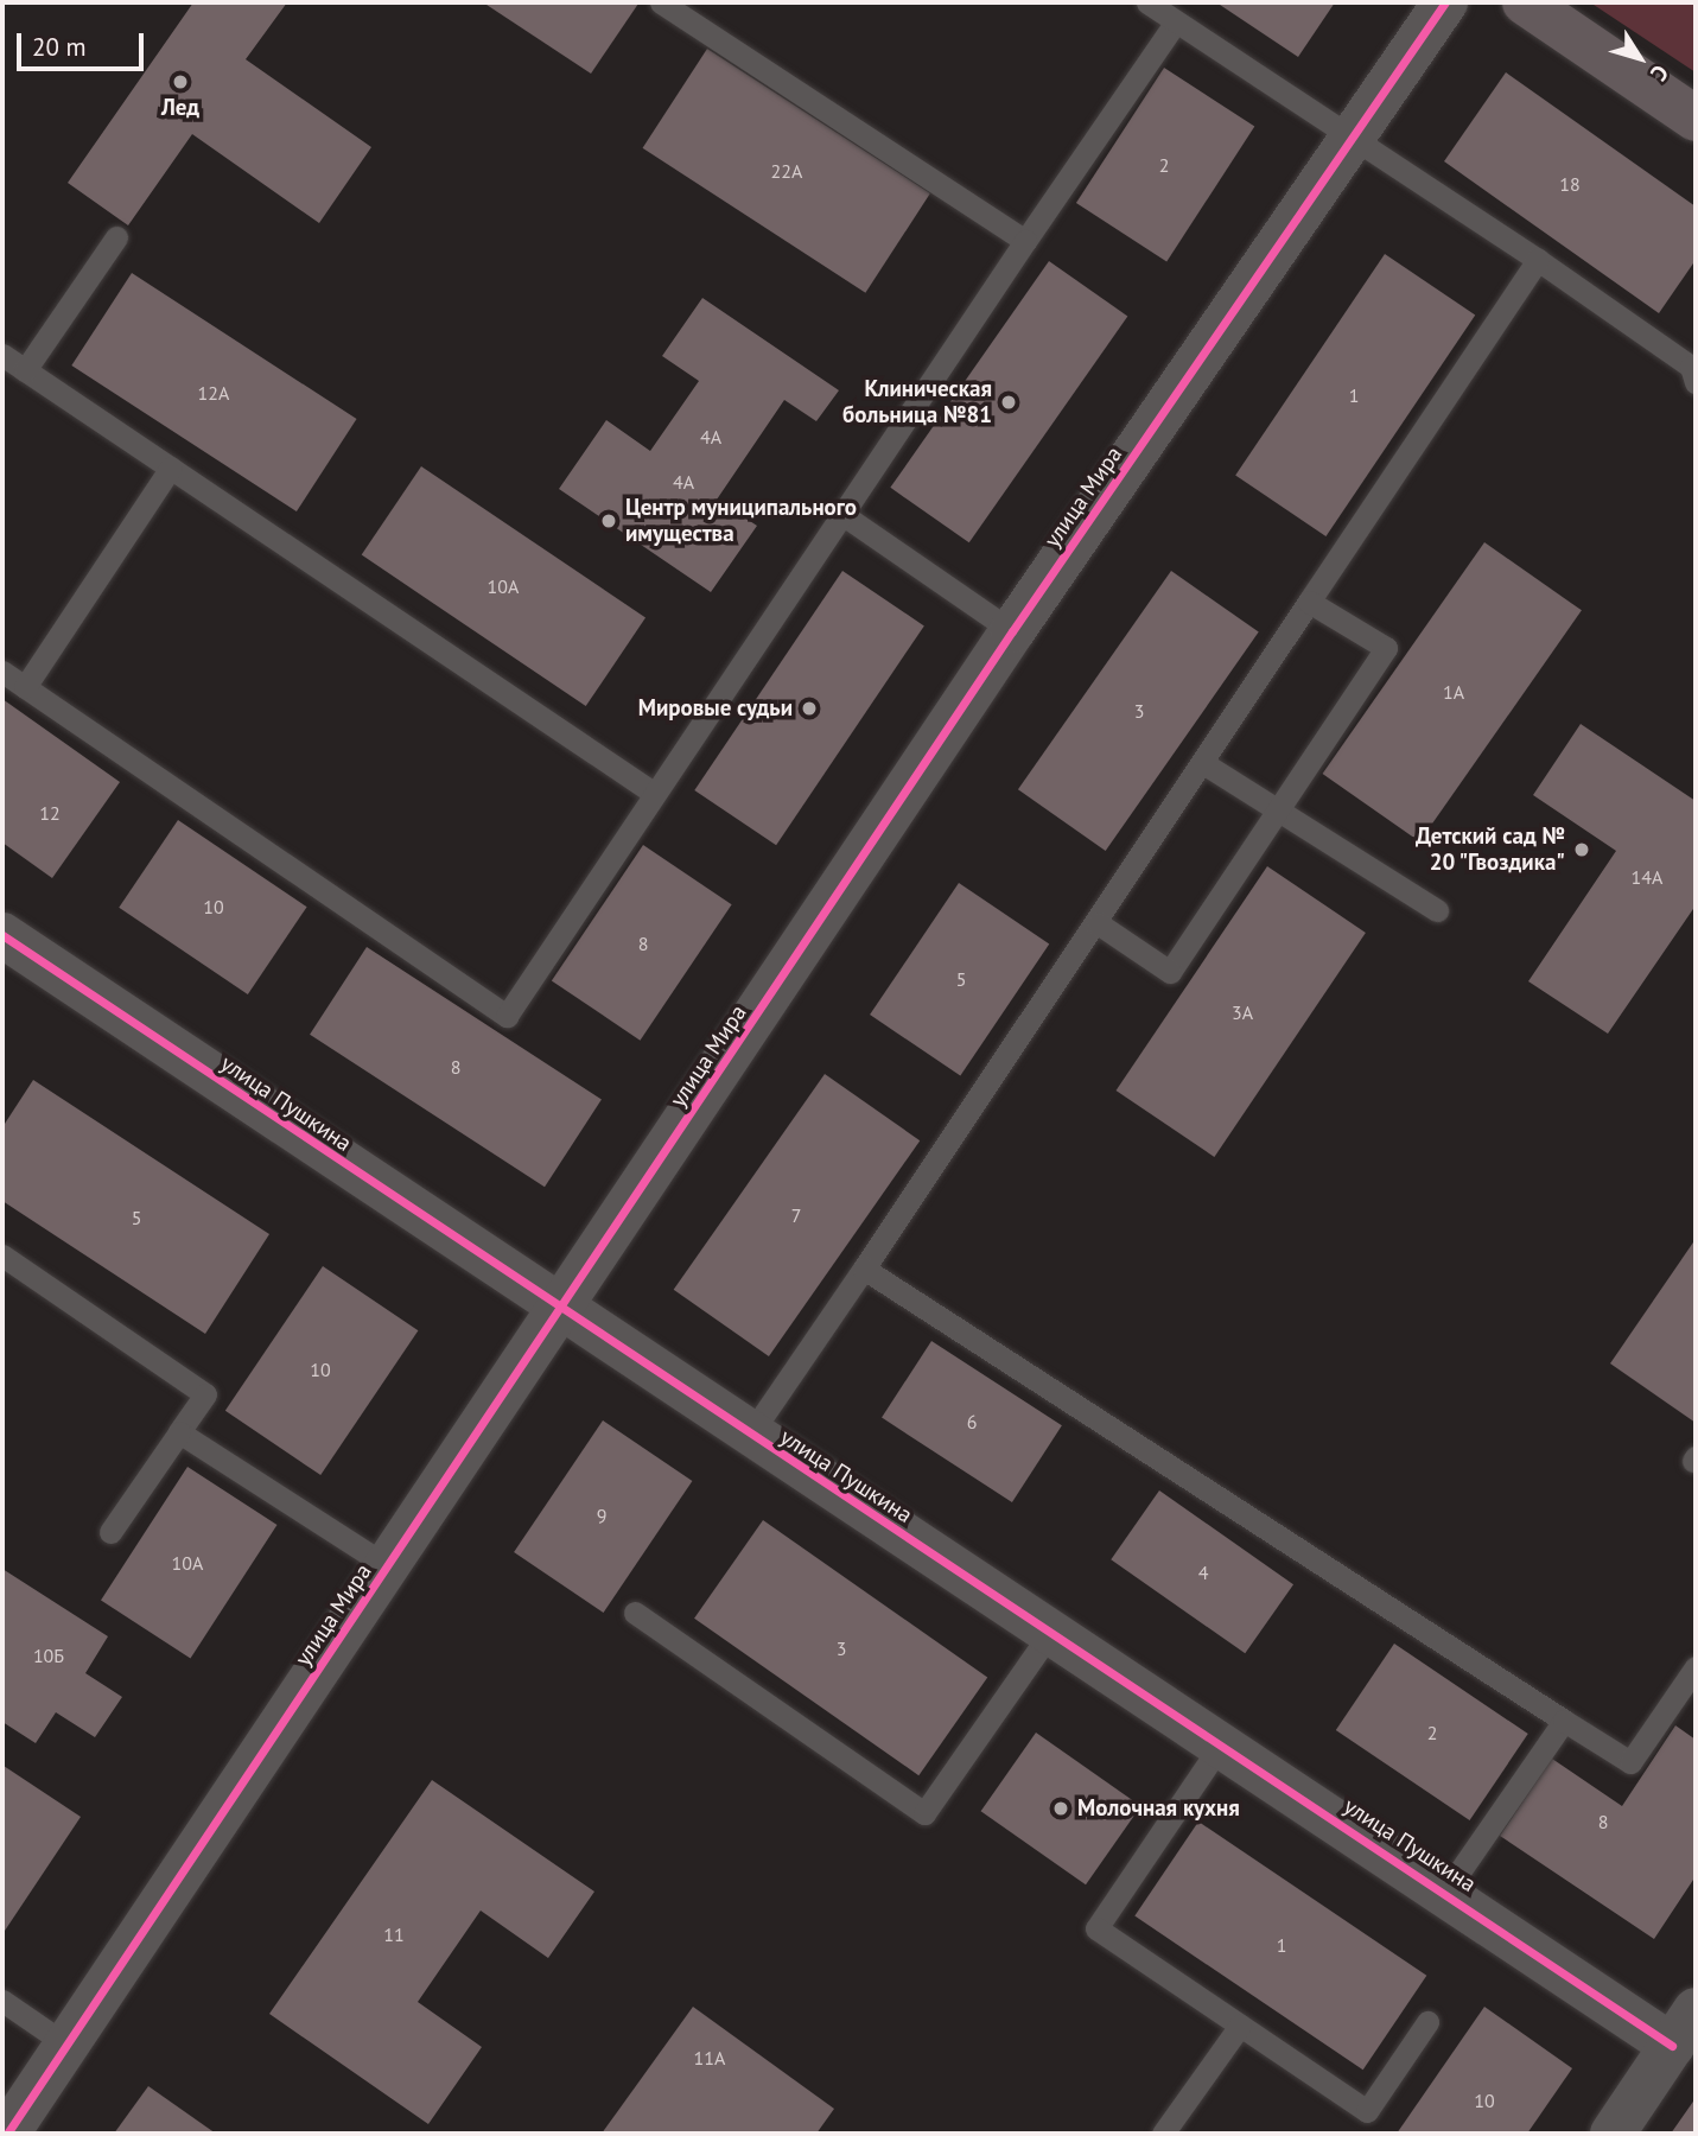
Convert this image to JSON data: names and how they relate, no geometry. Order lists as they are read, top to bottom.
{
  "streets": {
    "street": ["улица Мира", "улица Пушкина"]
  },
  "crossings": [
    ["улица Мира", "улица Пушкина"]
  ],
  "places": [
    "Лед",
    "Клиническая больница №81",
    "Центр муниципального имущества",
    "Мировые судьи",
    "Детский сад № 20 \"Гвоздика\"",
    "Молочная кухня"
  ],
  "house_numbers": [
    "2",
    "22А",
    "18",
    "12А",
    "1",
    "4А",
    "4А",
    "10А",
    "1А",
    "3",
    "12",
    "14А",
    "10",
    "8",
    "5",
    "3А",
    "8",
    "7",
    "5",
    "10",
    "6",
    "9",
    "10А",
    "4",
    "3",
    "10Б",
    "2",
    "8",
    "11",
    "1",
    "11А",
    "10"
  ],
  "scale_bar": "20 m",
  "north": "bottom right"
}
